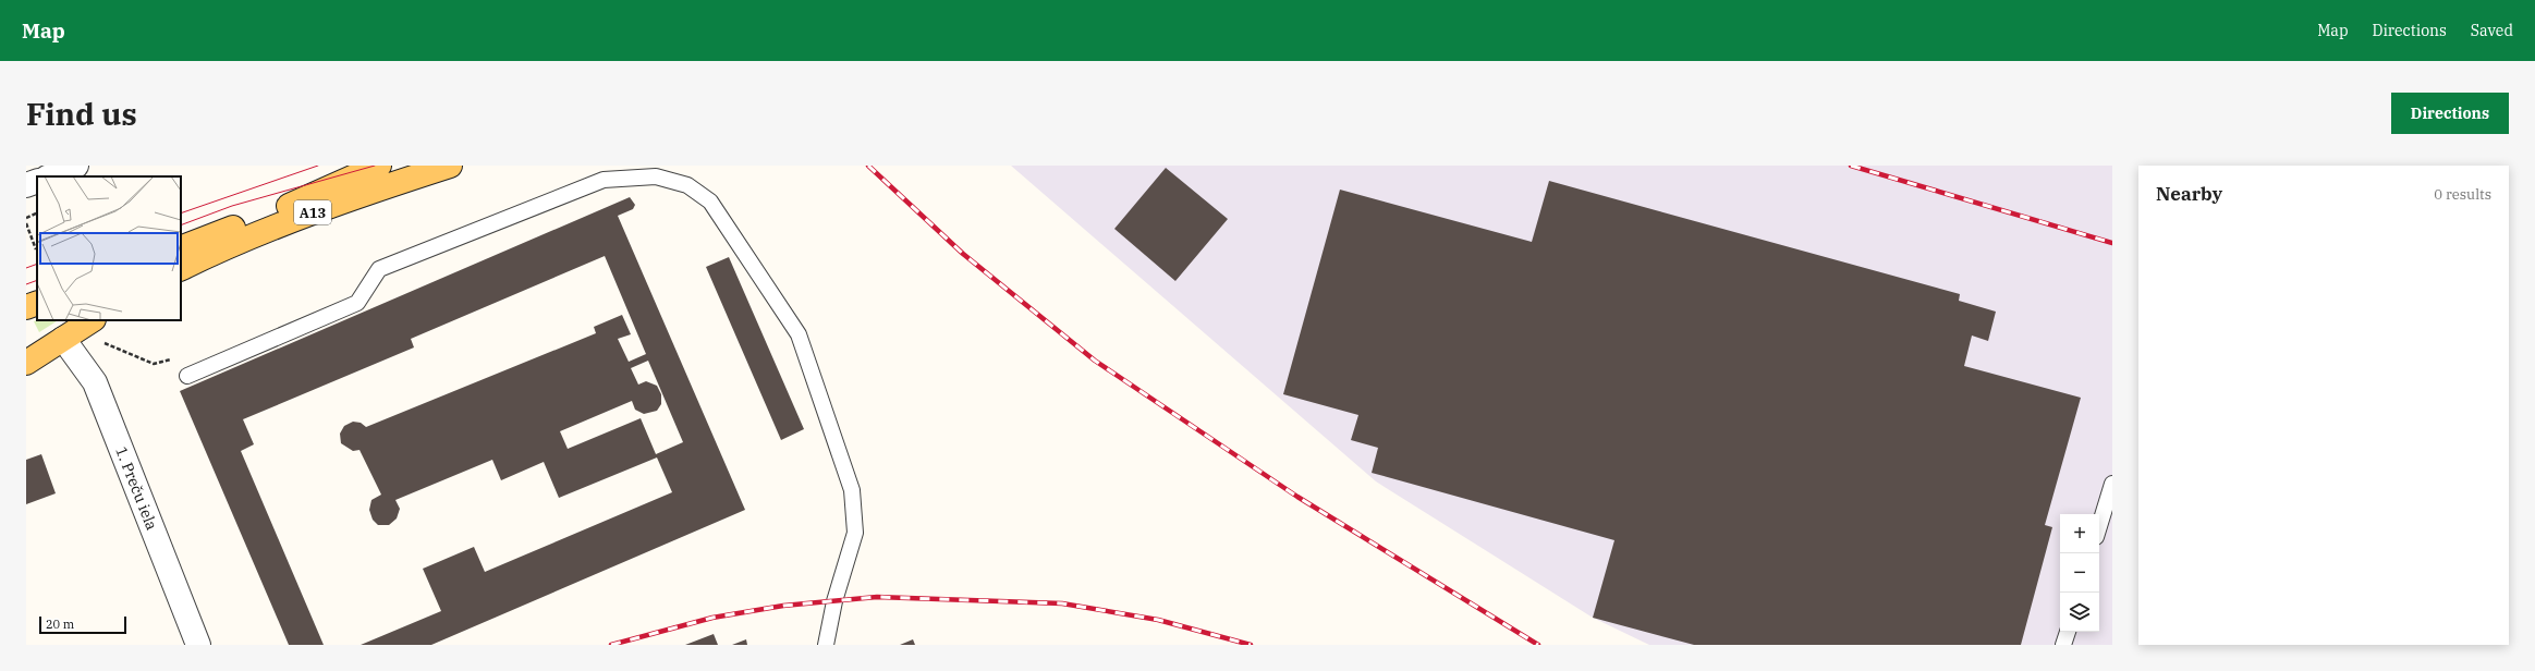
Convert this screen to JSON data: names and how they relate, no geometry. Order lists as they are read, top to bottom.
{
  "streets": {
    "main road": ["A13"],
    "street": ["1. Preču iela"]
  },
  "scale_bar": "20 m",
  "page": {
    "header": "Map",
    "nav": ["Map", "Directions", "Saved"],
    "buttons": "Directions",
    "title": "Find us",
    "heading": ["Nearby", "0 results"],
    "map_buttons": ["+", "−"],
    "scale": "20 m"
  }
}
